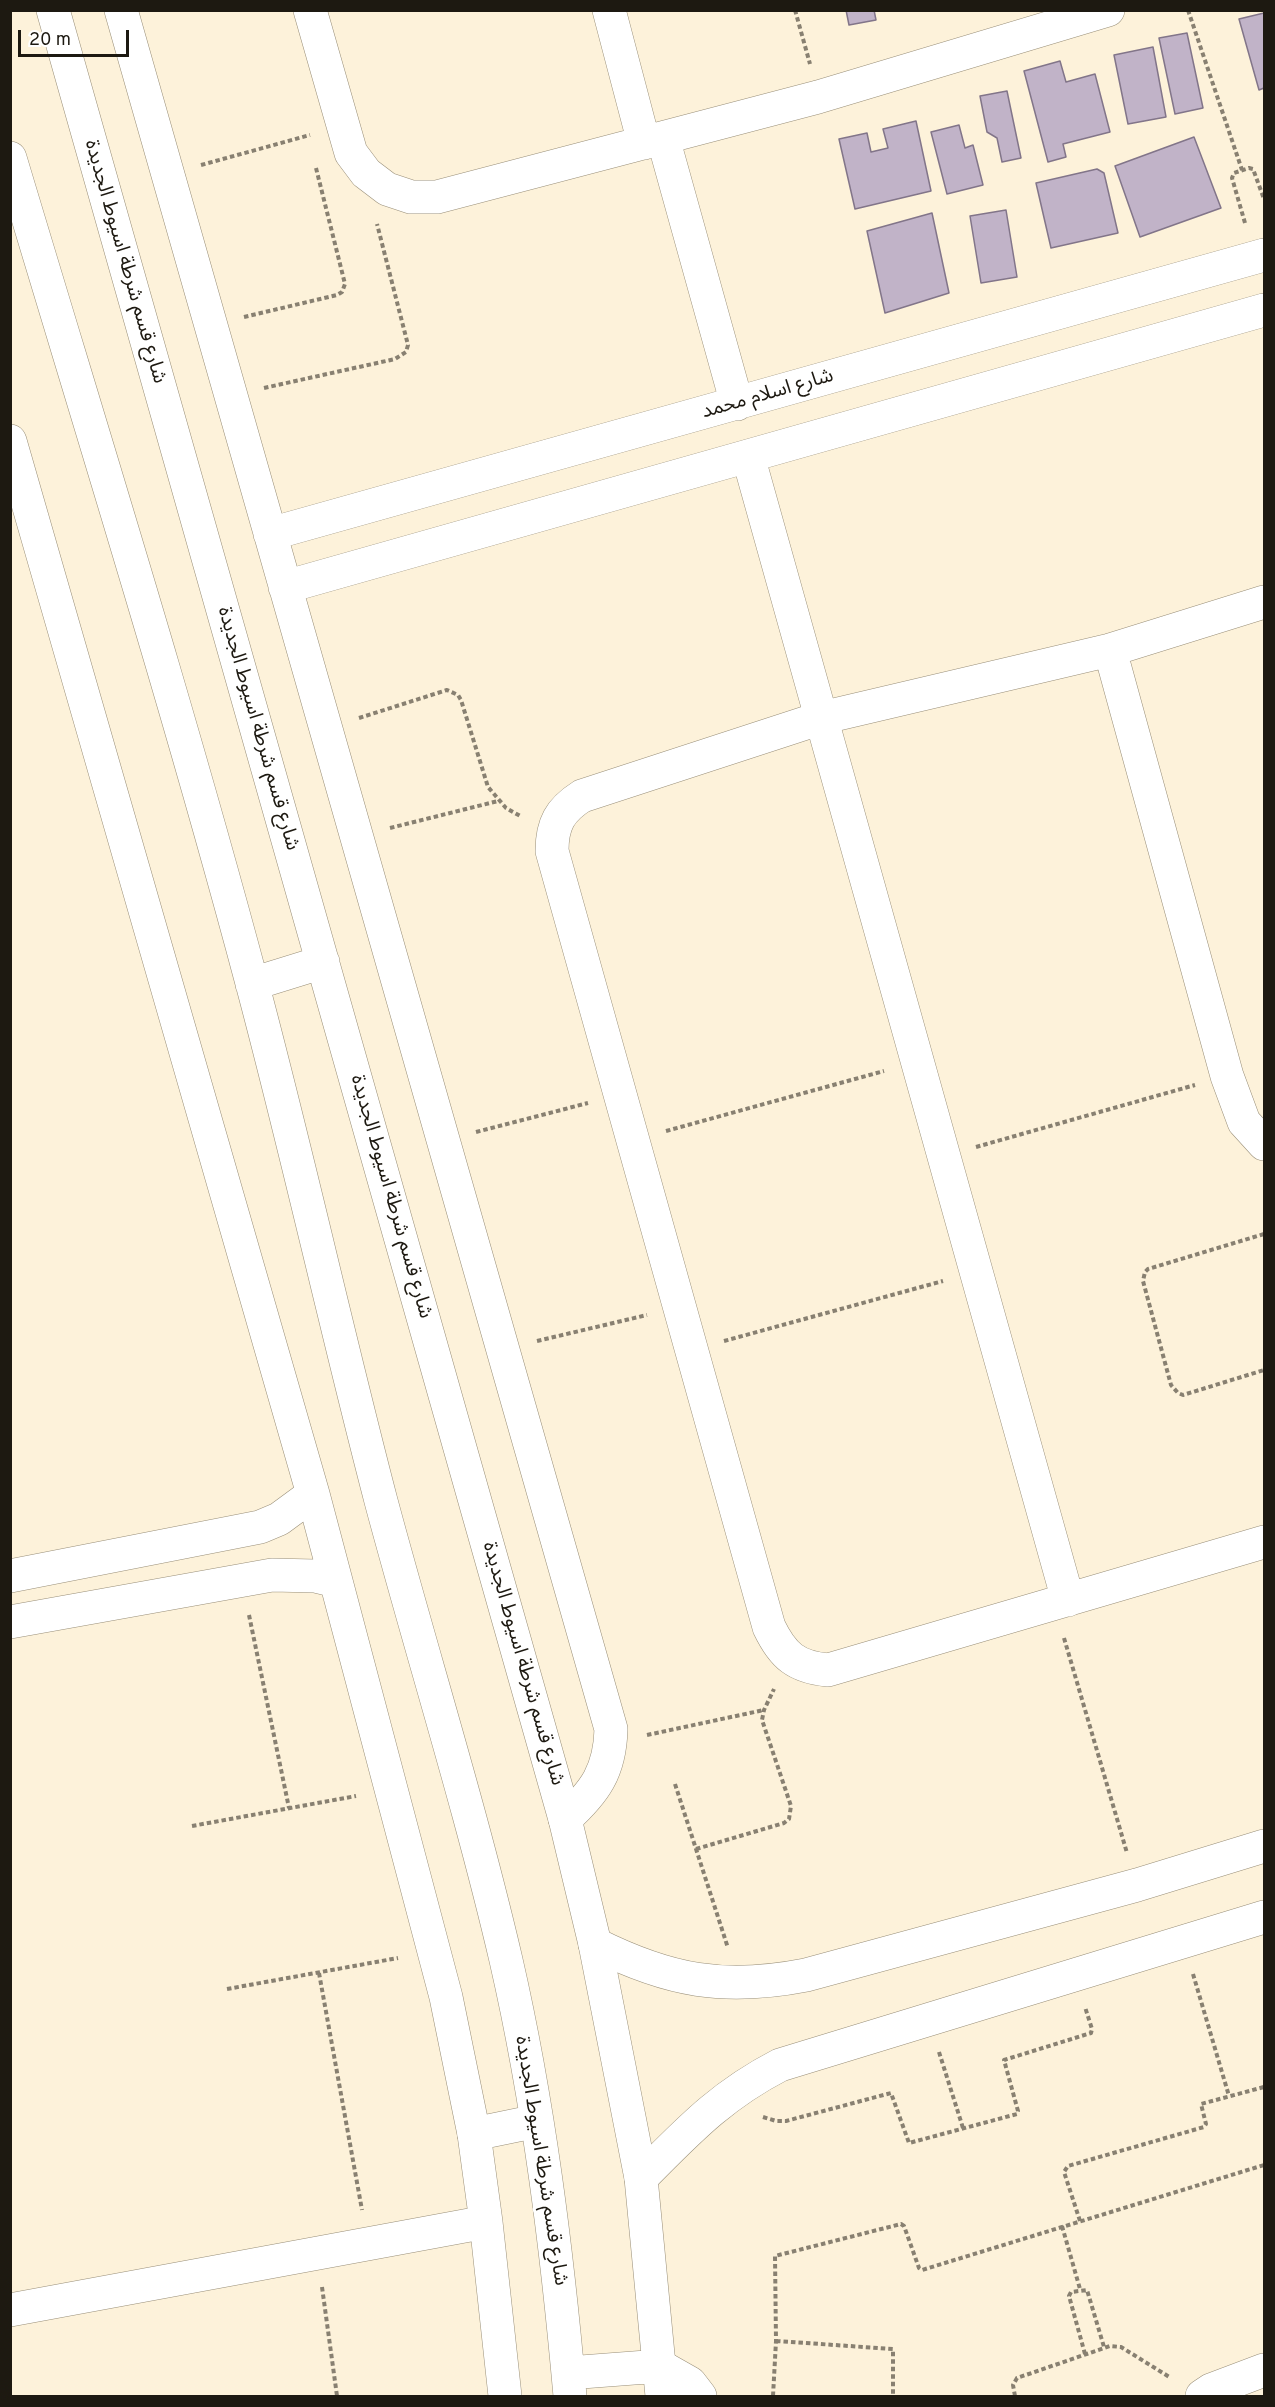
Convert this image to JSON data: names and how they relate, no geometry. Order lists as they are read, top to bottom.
{
  "streets": {
    "street": ["شارع قسم شرطة اسيوط الجديدة", "شارع اسلام محمد"]
  },
  "scale_bar": "20 m"
}
